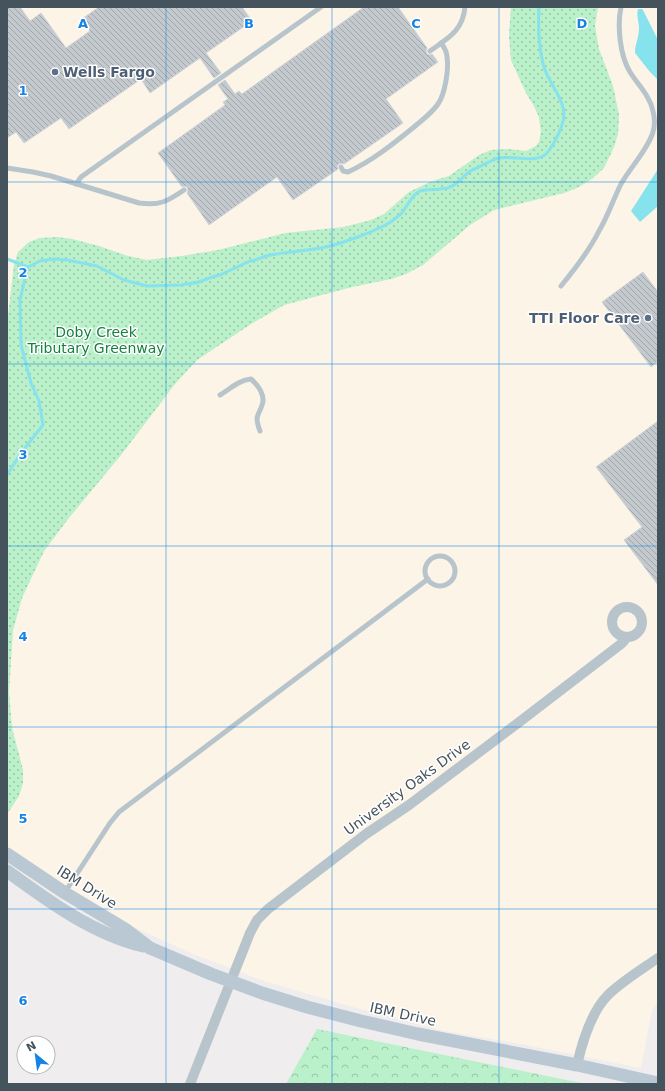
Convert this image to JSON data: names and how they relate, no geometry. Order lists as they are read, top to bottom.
{
  "streets": {
    "street": ["University Oaks Drive", "IBM Drive"]
  },
  "crossings": [
    ["University Oaks Drive", "IBM Drive"]
  ],
  "parks": ["Doby Creek Tributary Greenway"],
  "places": ["Wells Fargo", "TTI Floor Care"],
  "north": "top left",
  "grid": {
    "columns": [
      "A",
      "B",
      "C",
      "D"
    ],
    "rows": [
      "1",
      "2",
      "3",
      "4",
      "5",
      "6"
    ]
  }
}
